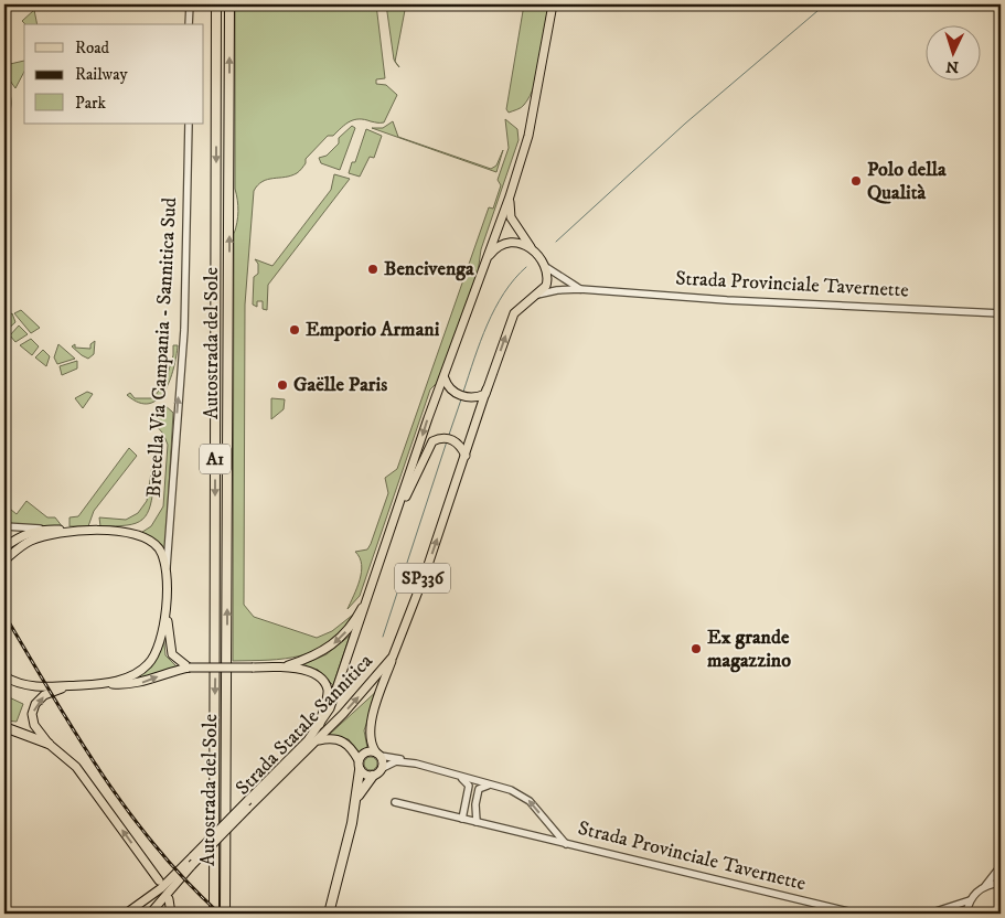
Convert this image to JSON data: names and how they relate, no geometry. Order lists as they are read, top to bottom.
{
  "streets": {
    "highway": ["Autostrada del Sole", "A1"],
    "main road": ["SP336", "Strada Statale Sannitica"],
    "street": ["Strada Provinciale Tavernette", "Bretella Via Campania - Sannitica Sud"]
  },
  "crossings": [
    ["Strada Provinciale Tavernette", "Strada Statale Sannitica"]
  ],
  "one_way": ["Bretella Via Campania - Sannitica Sud"],
  "places": [
    "Polo della Qualità",
    "Bencivenga",
    "Emporio Armani",
    "Gaëlle Paris",
    "Ex grande magazzino"
  ],
  "legend": ["Road", "Railway", "Park"],
  "north": "bottom"
}
